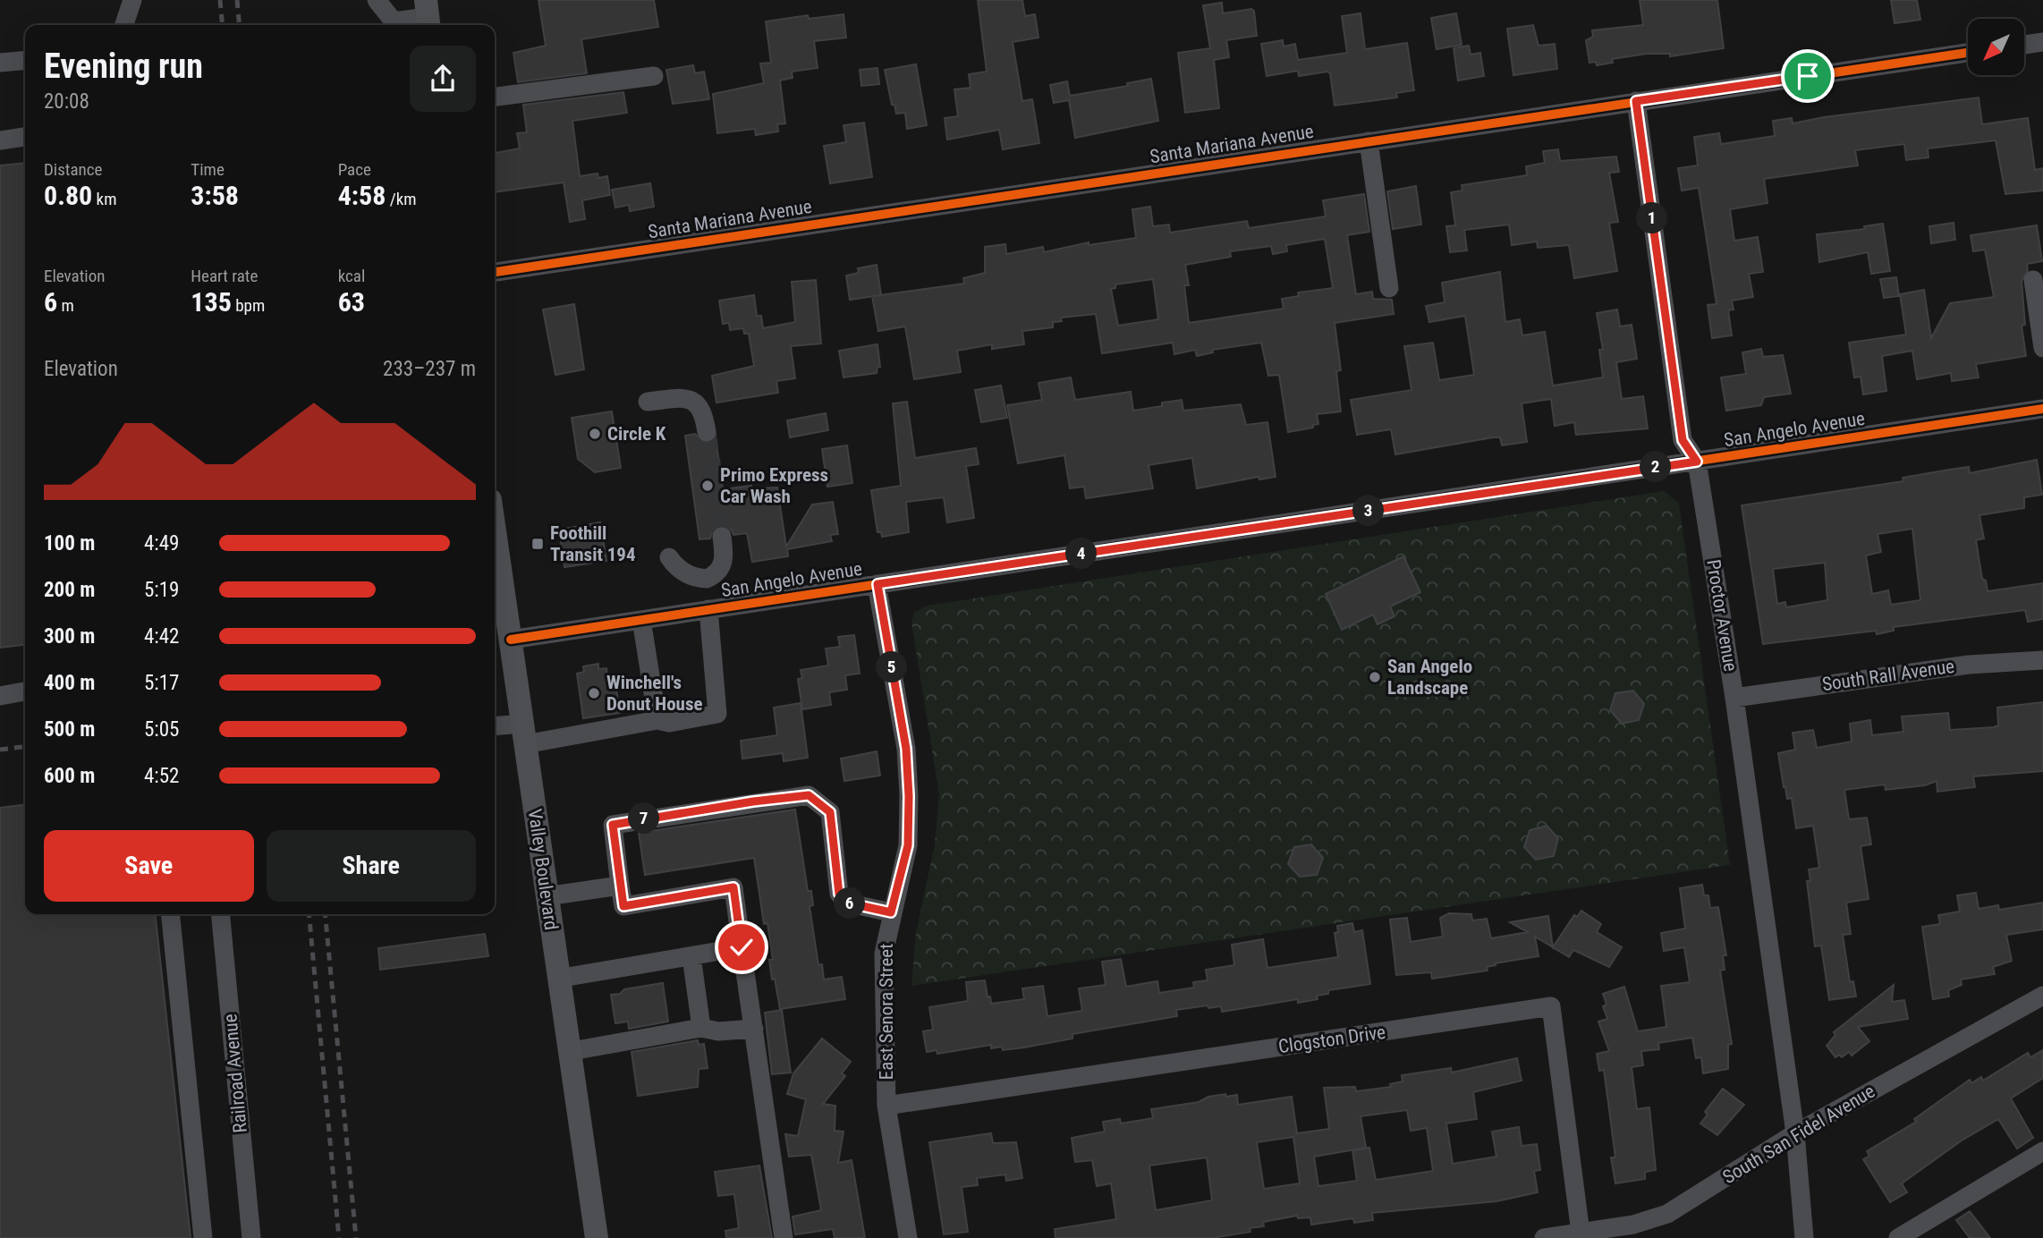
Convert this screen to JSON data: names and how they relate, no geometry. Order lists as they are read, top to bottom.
{
  "streets": {
    "main road": ["Valley Boulevard"],
    "street": [
      "Santa Mariana Avenue",
      "San Angelo Avenue",
      "Proctor Avenue",
      "South Rall Avenue",
      "East Senora Street",
      "Clogston Drive",
      "Railroad Avenue",
      "South San Fidel Avenue"
    ]
  },
  "crossings": [
    ["Santa Mariana Avenue", "Proctor Avenue"],
    ["San Angelo Avenue", "Proctor Avenue"],
    ["San Angelo Avenue", "Valley Boulevard"],
    ["San Angelo Avenue", "East Senora Street"],
    ["Proctor Avenue", "South Rall Avenue"],
    ["Proctor Avenue", "South San Fidel Avenue"],
    ["East Senora Street", "Clogston Drive"],
    ["Clogston Drive", "South San Fidel Avenue"]
  ],
  "places": {
    "other": [
      "Circle K",
      "Primo Express Car Wash",
      "San Angelo Landscape",
      "Winchell's Donut House"
    ],
    "transit": ["Foothill Transit 194"]
  },
  "north": "bottom left",
  "page": {
    "heading": ["Evening run", "20:08"],
    "stats": [
      ["Distance", "0.80 km"],
      ["Time", "3:58"],
      ["Pace", "4:58 /km"],
      ["Elevation", "6 m"],
      ["Heart rate", "135 bpm"],
      ["kcal", "63"]
    ],
    "pins": [
      "1",
      "2",
      "3",
      "4",
      "5",
      "7",
      "6"
    ],
    "chart": ["Elevation", "233–237 m"],
    "list": [
      {
        "name": "100 m",
        "note": "4:49"
      },
      {
        "name": "200 m",
        "note": "5:19"
      },
      {
        "name": "300 m",
        "note": "4:42"
      },
      {
        "name": "400 m",
        "note": "5:17"
      },
      {
        "name": "500 m",
        "note": "5:05"
      },
      {
        "name": "600 m",
        "note": "4:52"
      }
    ],
    "buttons": ["Save", "Share"]
  }
}
